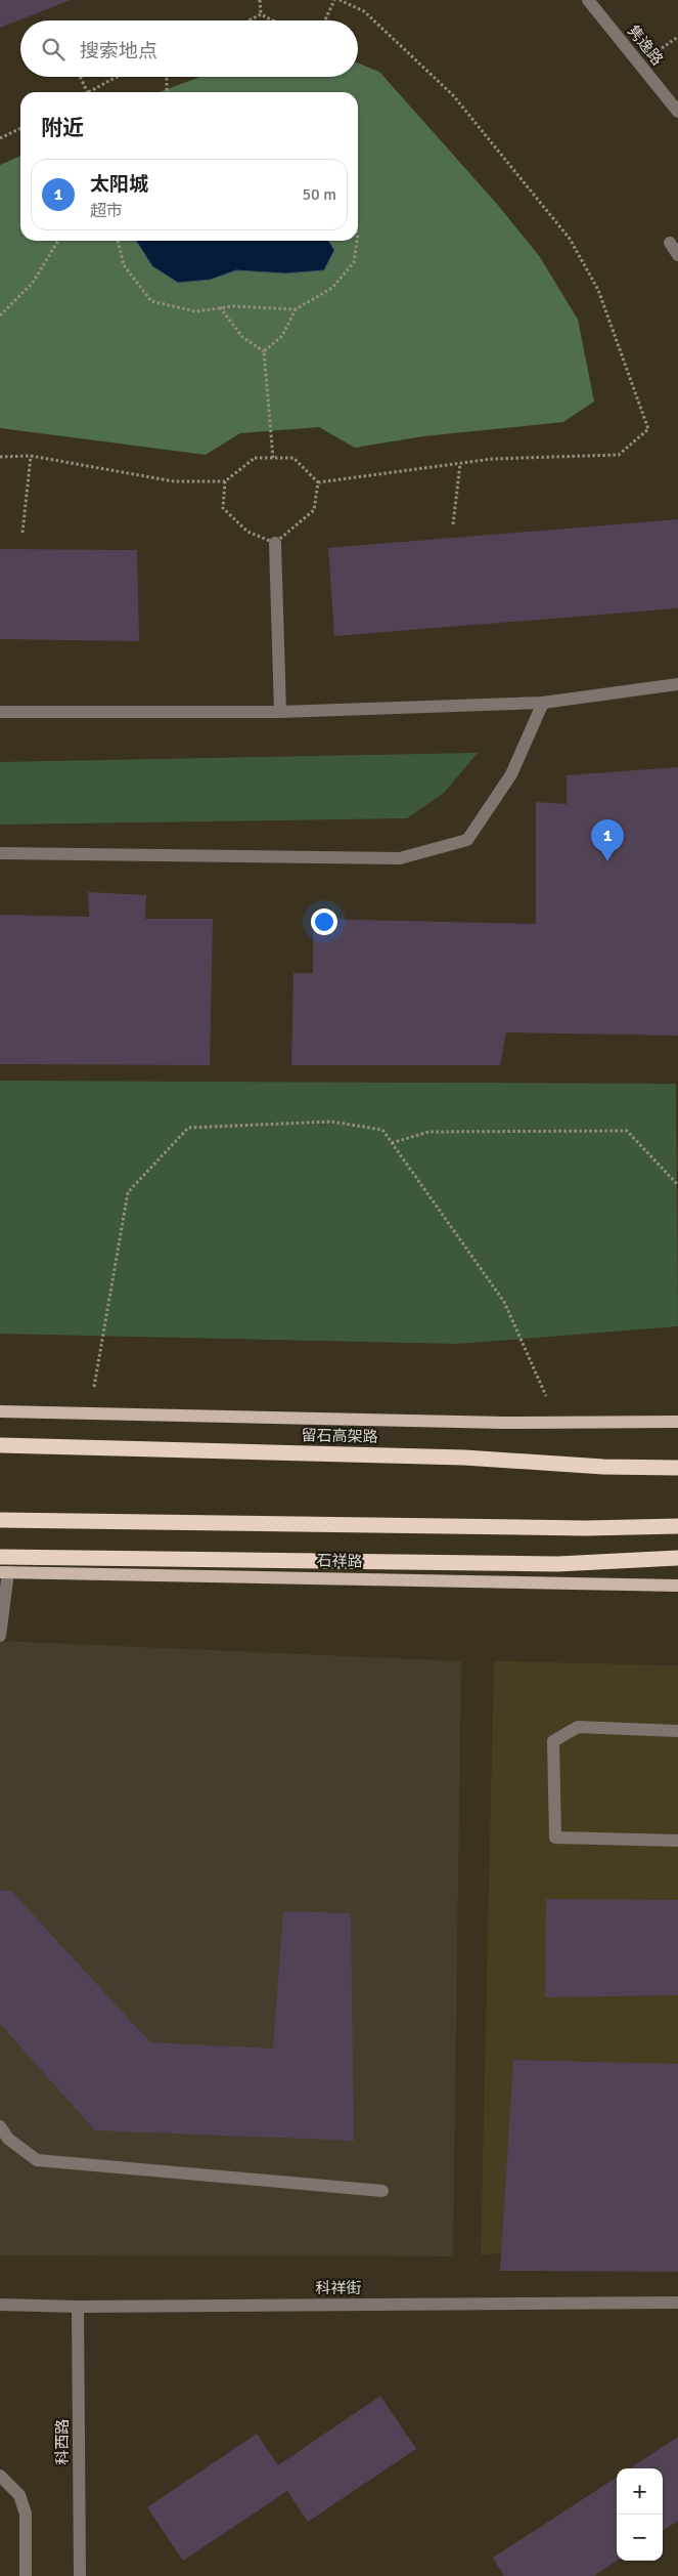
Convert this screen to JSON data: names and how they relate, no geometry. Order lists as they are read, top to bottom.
{
  "streets": {
    "highway": ["留石高架路"],
    "main road": ["石祥路"],
    "street": ["隽逸路", "科祥街", "科西路"]
  },
  "crossings": [
    ["科祥街", "科西路"]
  ],
  "page": {
    "search": "搜索地点",
    "heading": "附近",
    "list": [
      {
        "mark": "1",
        "name": "太阳城",
        "note": "超市",
        "value": "50 m"
      }
    ],
    "pins": "1",
    "map_buttons": ["+", "−"]
  }
}
